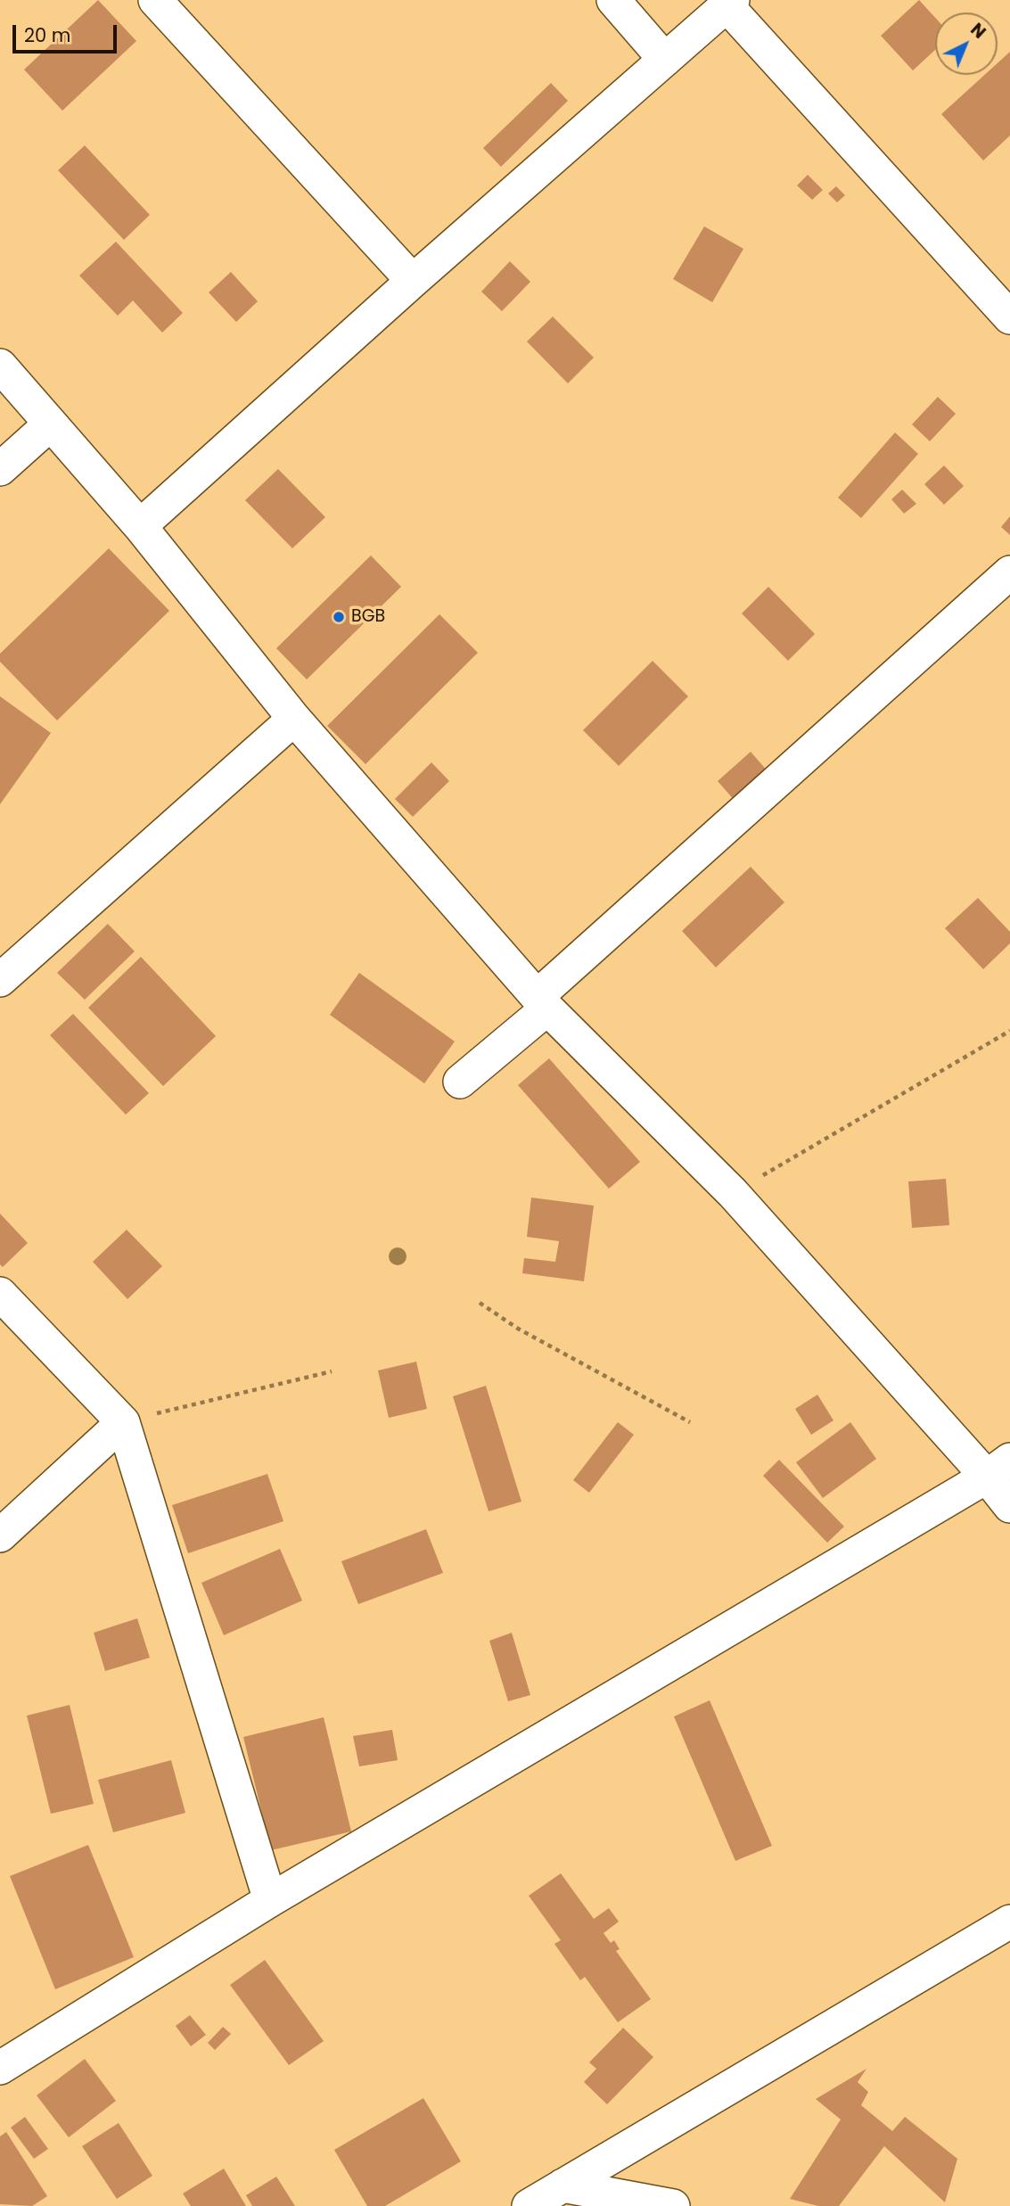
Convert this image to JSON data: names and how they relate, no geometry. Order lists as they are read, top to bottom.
{
  "places": ["BGB"],
  "scale_bar": "20 m",
  "north": "top right"
}
